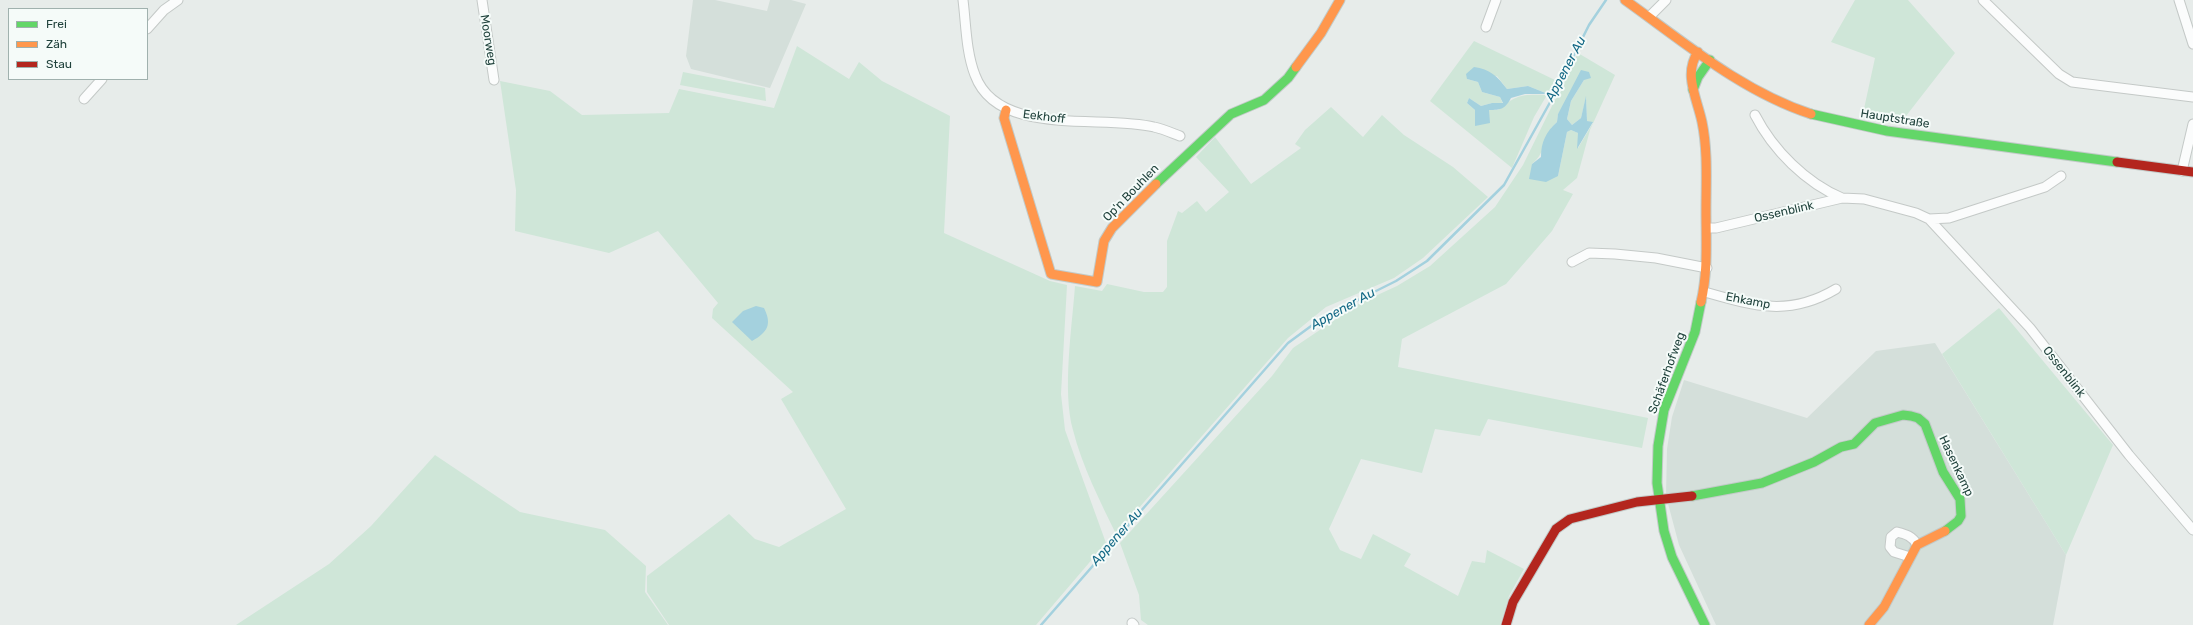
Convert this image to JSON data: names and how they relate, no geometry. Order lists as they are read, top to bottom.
{
  "streets": {
    "street": [
      "Moorweg",
      "Eekhoff",
      "Hauptstraße",
      "Op'n Bouhlen",
      "Ossenblink",
      "Ehkamp",
      "Schäferhofweg",
      "Hasenkamp"
    ]
  },
  "crossings": [
    ["Eekhoff", "Op'n Bouhlen"],
    ["Hauptstraße", "Schäferhofweg"],
    ["Ossenblink", "Schäferhofweg"],
    ["Ehkamp", "Schäferhofweg"],
    ["Schäferhofweg", "Hasenkamp"]
  ],
  "water": ["Appener Au"],
  "legend": ["Frei", "Zäh", "Stau"]
}
